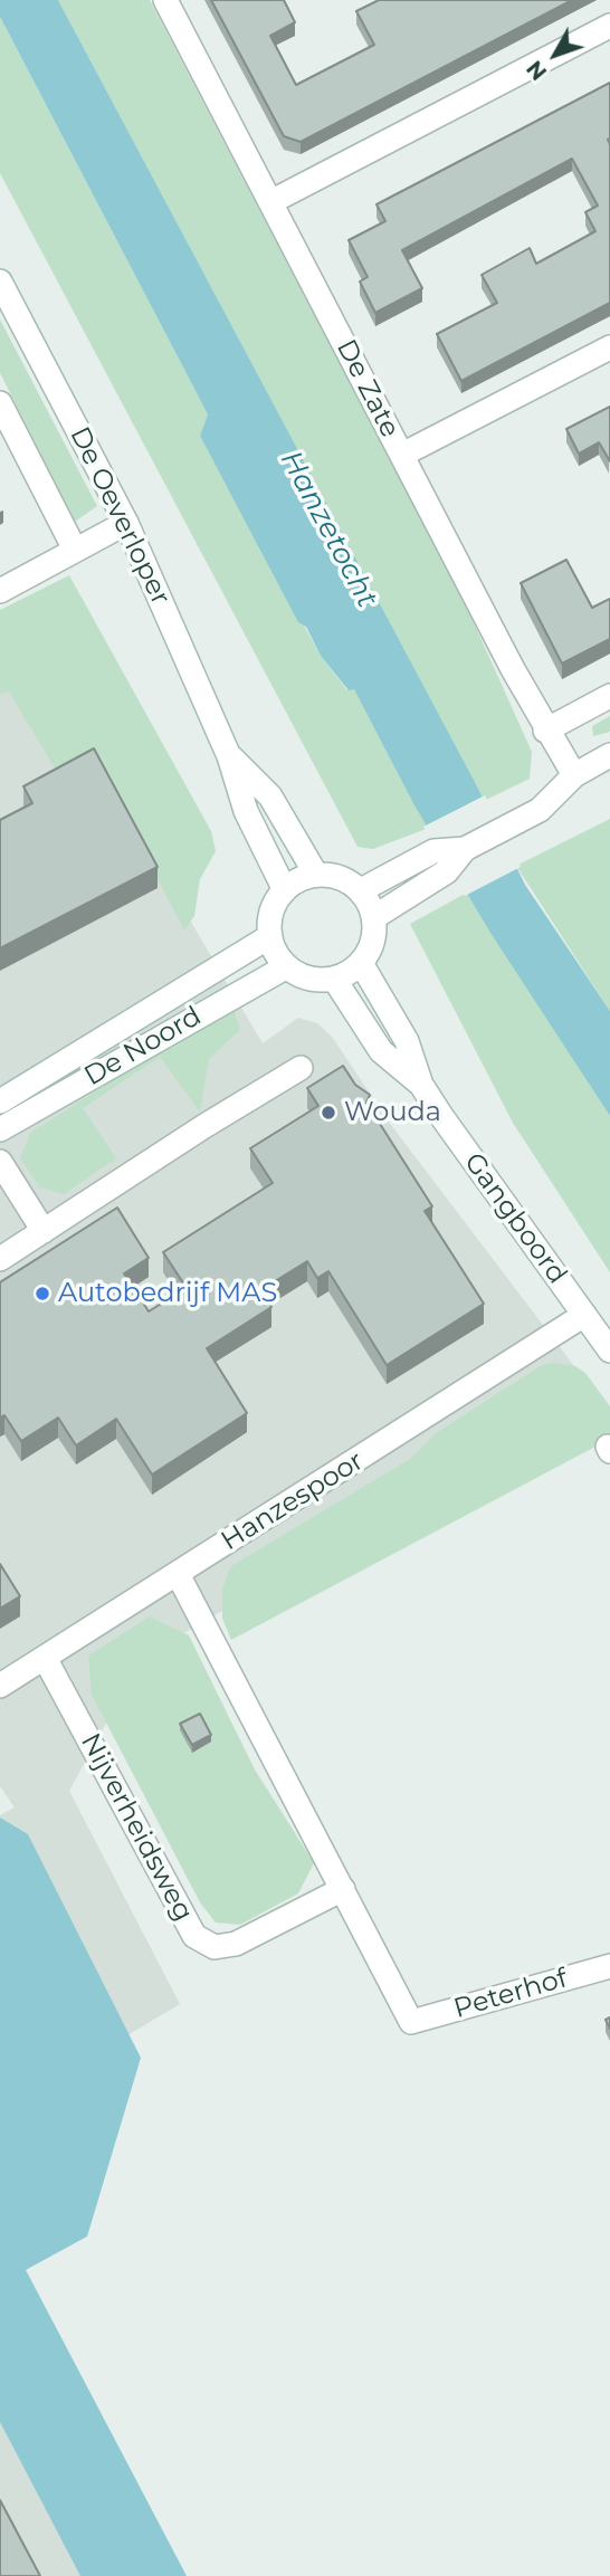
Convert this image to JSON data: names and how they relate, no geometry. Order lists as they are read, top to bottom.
{
  "streets": {
    "street": [
      "De Zate",
      "De Oeverloper",
      "De Noord",
      "Gangboord",
      "Hanzespoor",
      "Nijverheidsweg",
      "Peterhof"
    ]
  },
  "crossings": [
    ["De Oeverloper", "De Noord"],
    ["De Oeverloper", "Gangboord"],
    ["De Noord", "Gangboord"],
    ["Gangboord", "Hanzespoor"],
    ["Hanzespoor", "Nijverheidsweg"],
    ["Nijverheidsweg", "Peterhof"]
  ],
  "water": ["Hanzetocht"],
  "places": ["Wouda", "Autobedrijf MAS"],
  "north": "bottom left"
}
